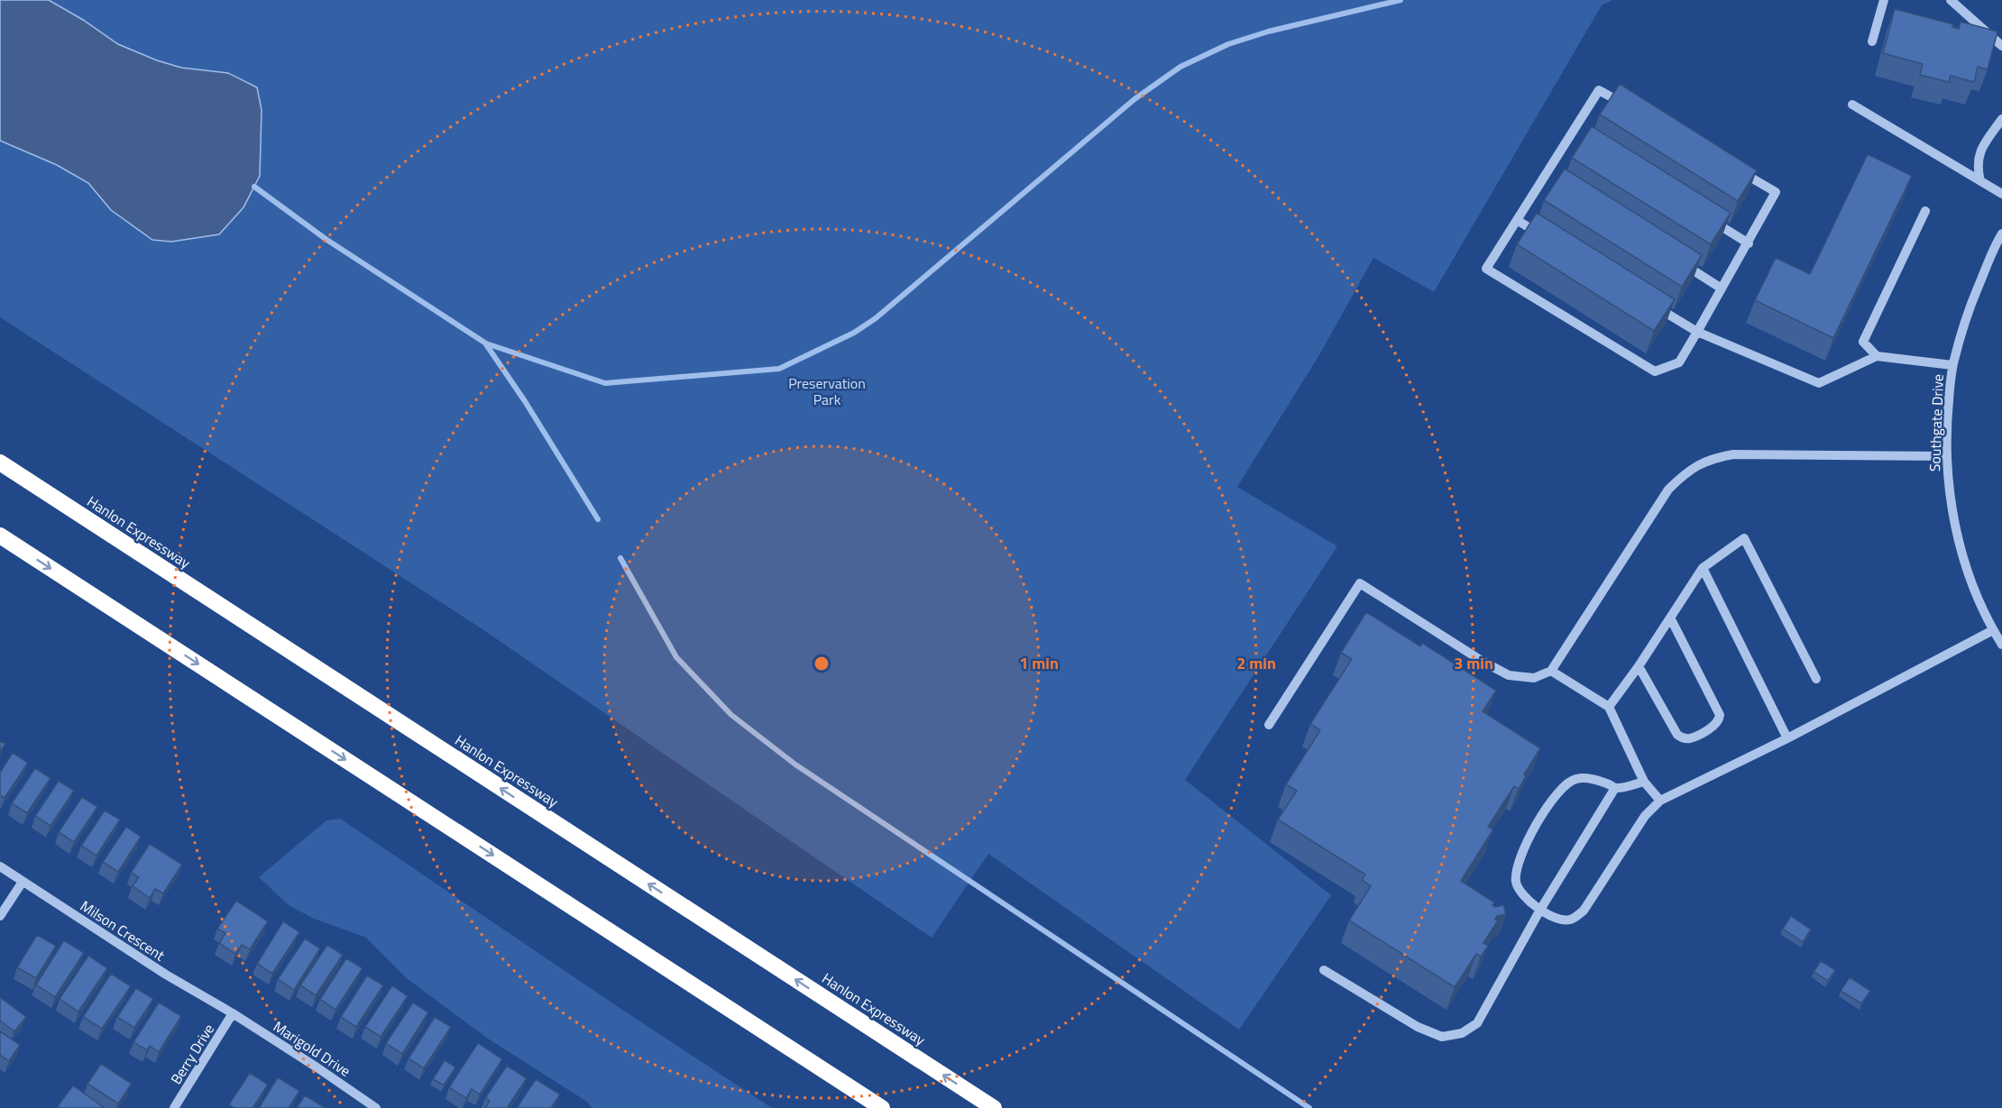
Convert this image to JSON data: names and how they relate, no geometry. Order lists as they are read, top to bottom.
{
  "streets": {
    "highway": ["Hanlon Expressway"],
    "street": [
      "Southgate Drive",
      "Milson Crescent",
      "Marigold Drive",
      "Berry Drive"
    ]
  },
  "crossings": [
    ["Milson Crescent", "Marigold Drive"],
    ["Milson Crescent", "Berry Drive"],
    ["Marigold Drive", "Berry Drive"]
  ],
  "parks": ["Preservation Park"],
  "rings": ["1 min", "2 min", "3 min"]
}
